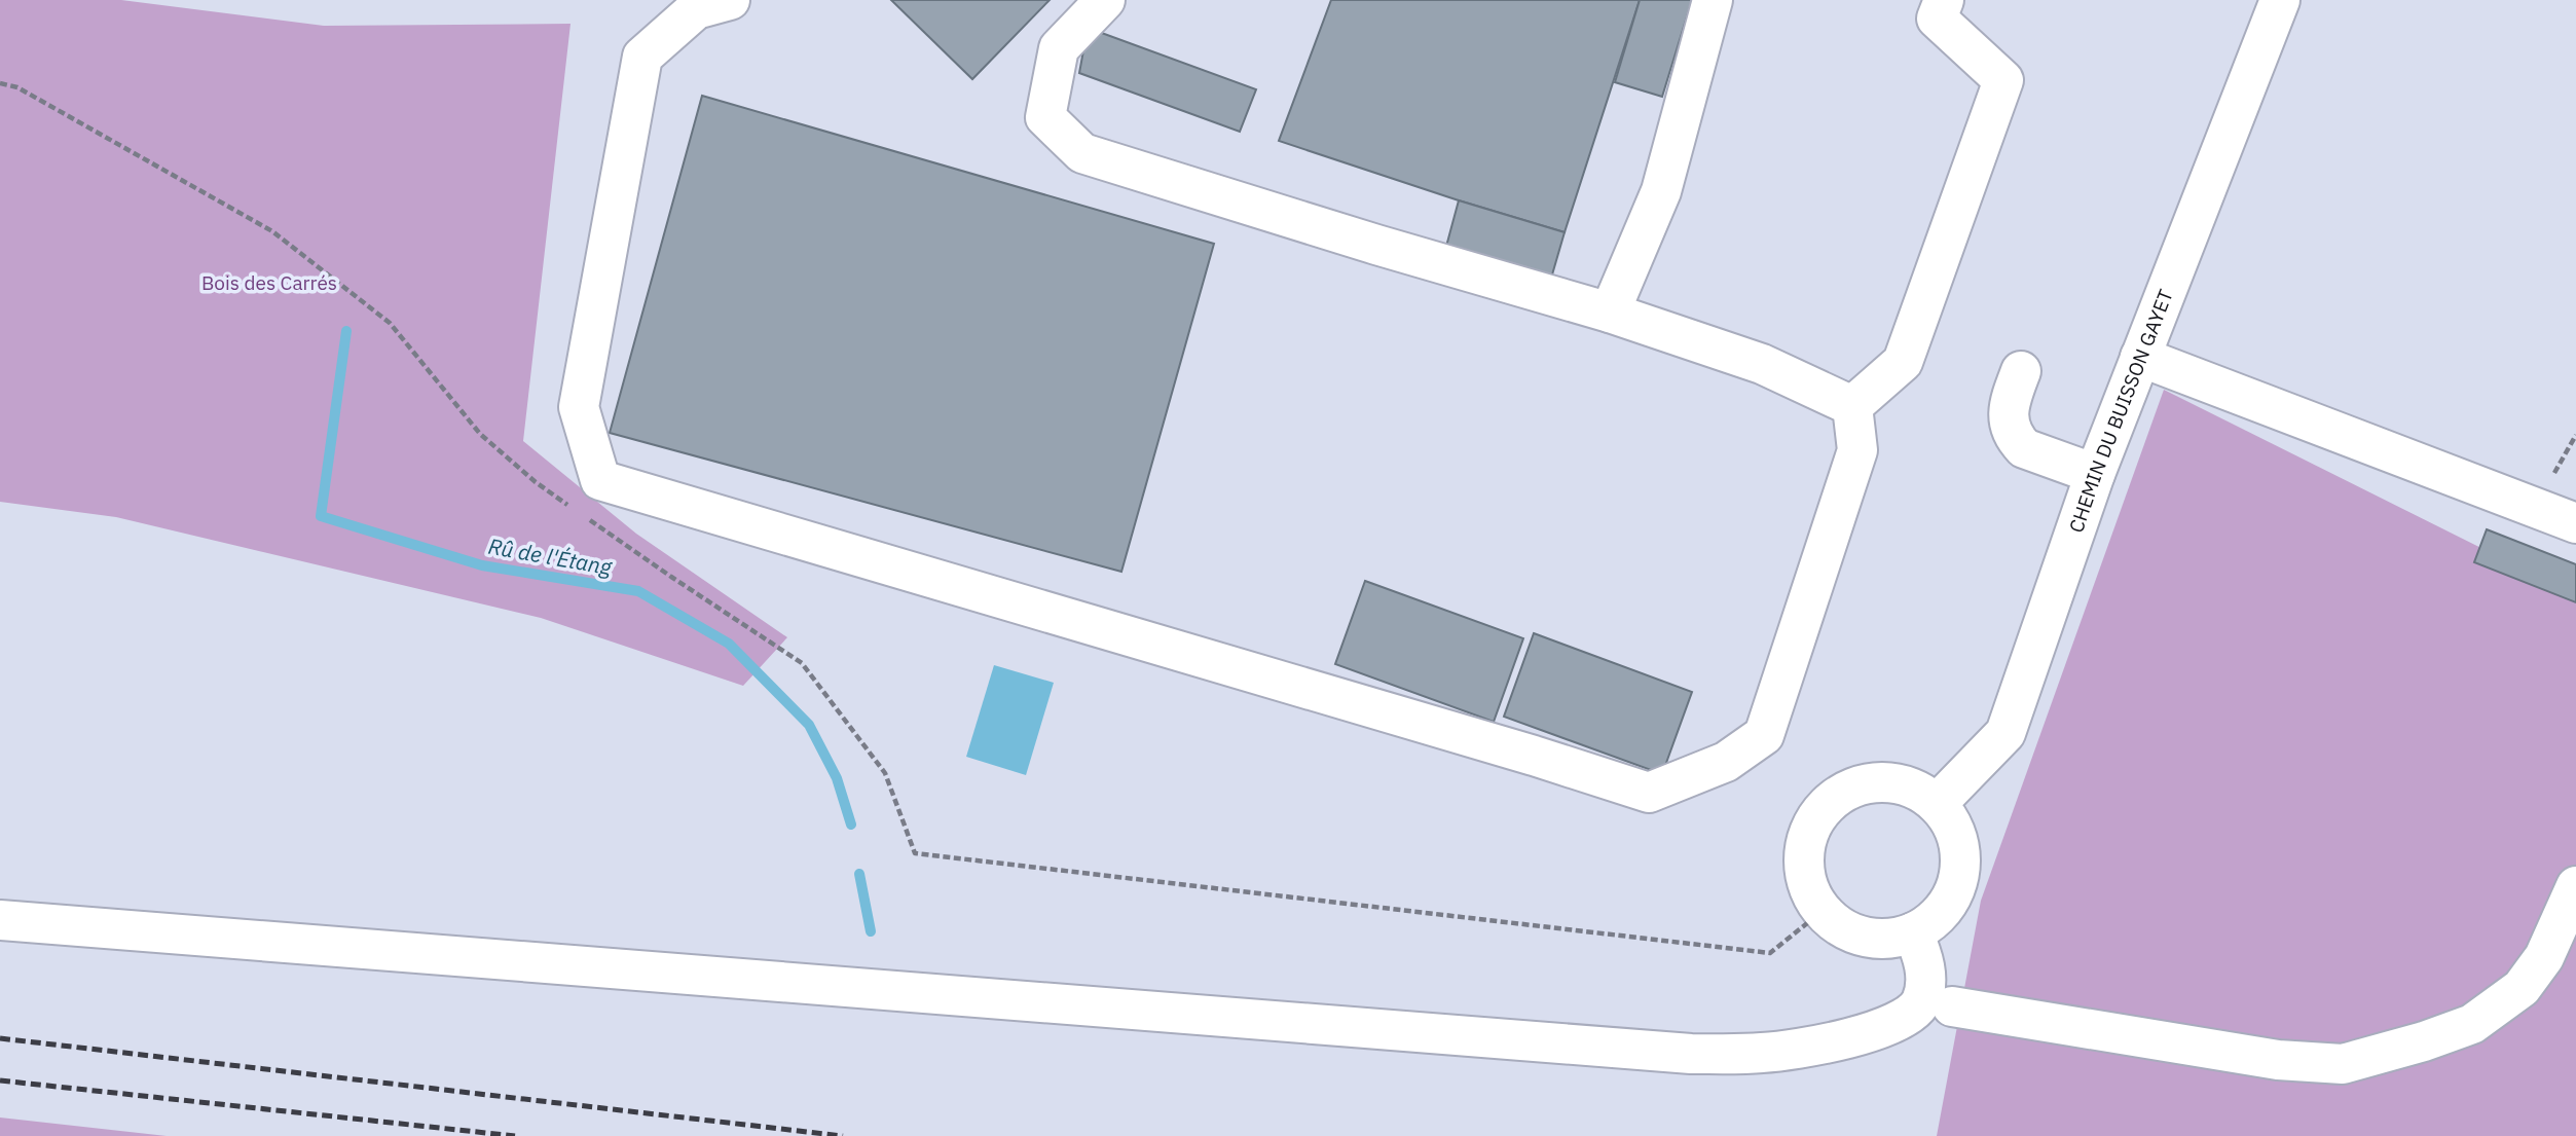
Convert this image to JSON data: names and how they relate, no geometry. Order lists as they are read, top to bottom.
{
  "streets": {
    "street": ["CHEMIN DU BUISSON GAYET"]
  },
  "water": ["Rû de l'Étang"],
  "parks": ["Bois des Carrés"]
}
